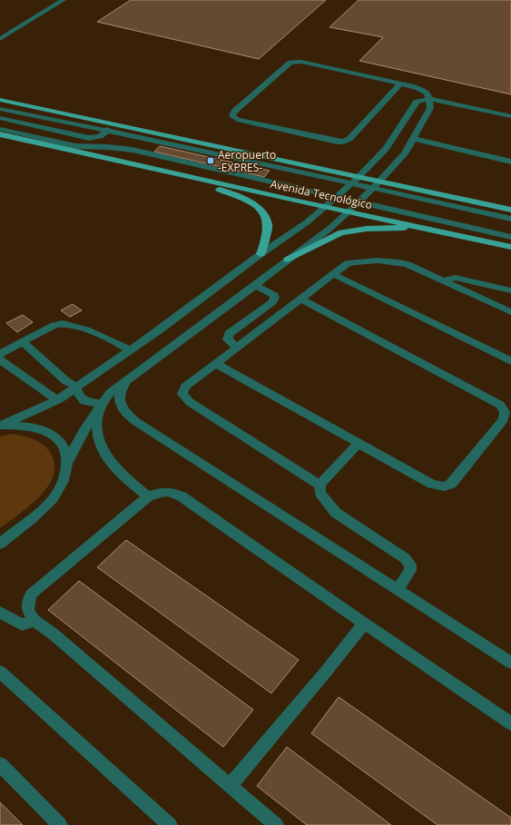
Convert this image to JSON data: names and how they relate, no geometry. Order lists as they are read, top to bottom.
{
  "streets": {
    "main road": ["Avenida Tecnológico"]
  },
  "places": {
    "transit": ["Aeropuerto -EXPRES-"]
  }
}
